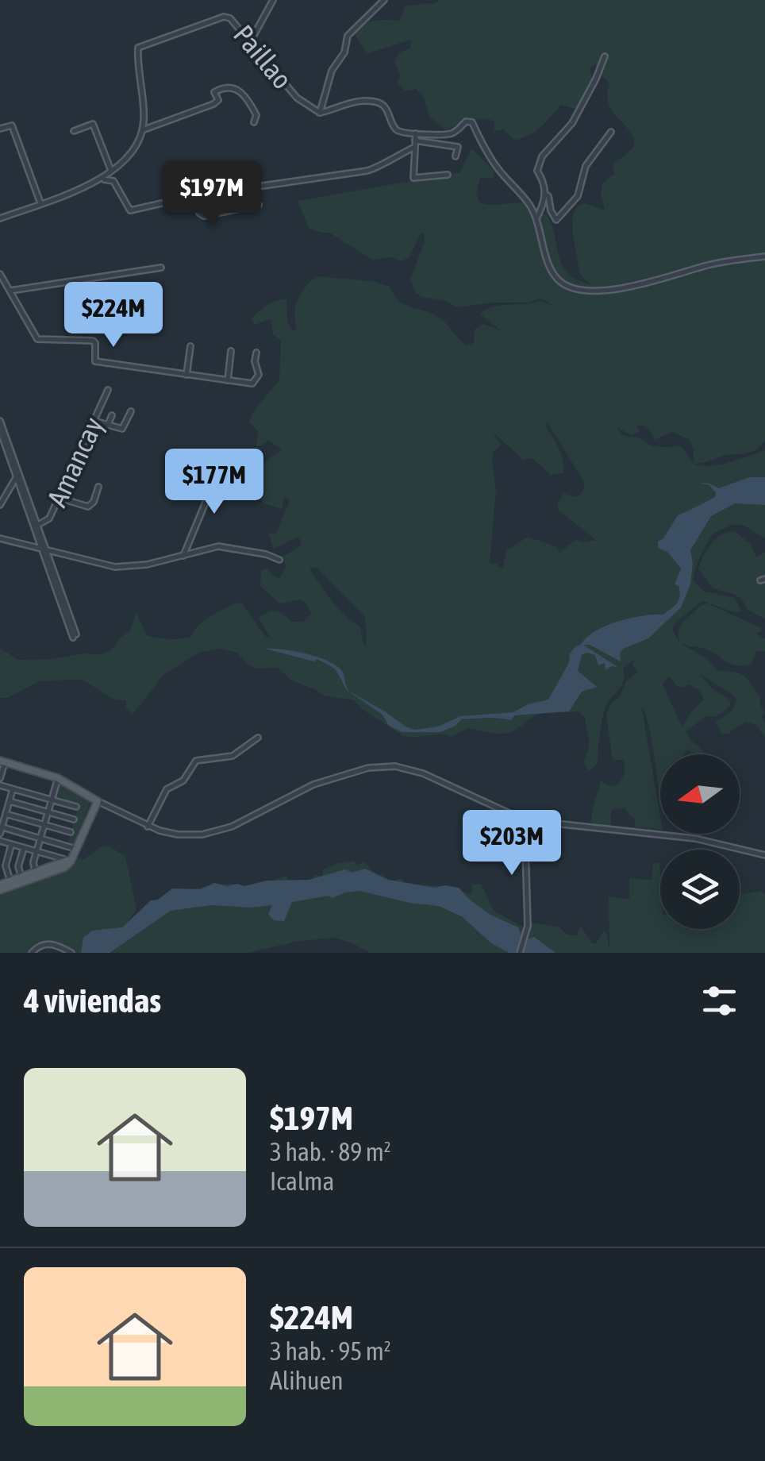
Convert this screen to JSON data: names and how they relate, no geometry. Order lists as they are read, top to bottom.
{
  "streets": {
    "street": ["Paillao", "Amancay"]
  },
  "north": "left",
  "page": {
    "price": [
      "$197M",
      "$224M",
      "$177M",
      "$203M"
    ],
    "heading": "4 viviendas",
    "list": [
      {
        "name": "$197M",
        "note": "3 hab. · 89 m² · Icalma"
      },
      {
        "name": "$224M",
        "note": "3 hab. · 95 m² · Alihuen"
      }
    ]
  }
}
